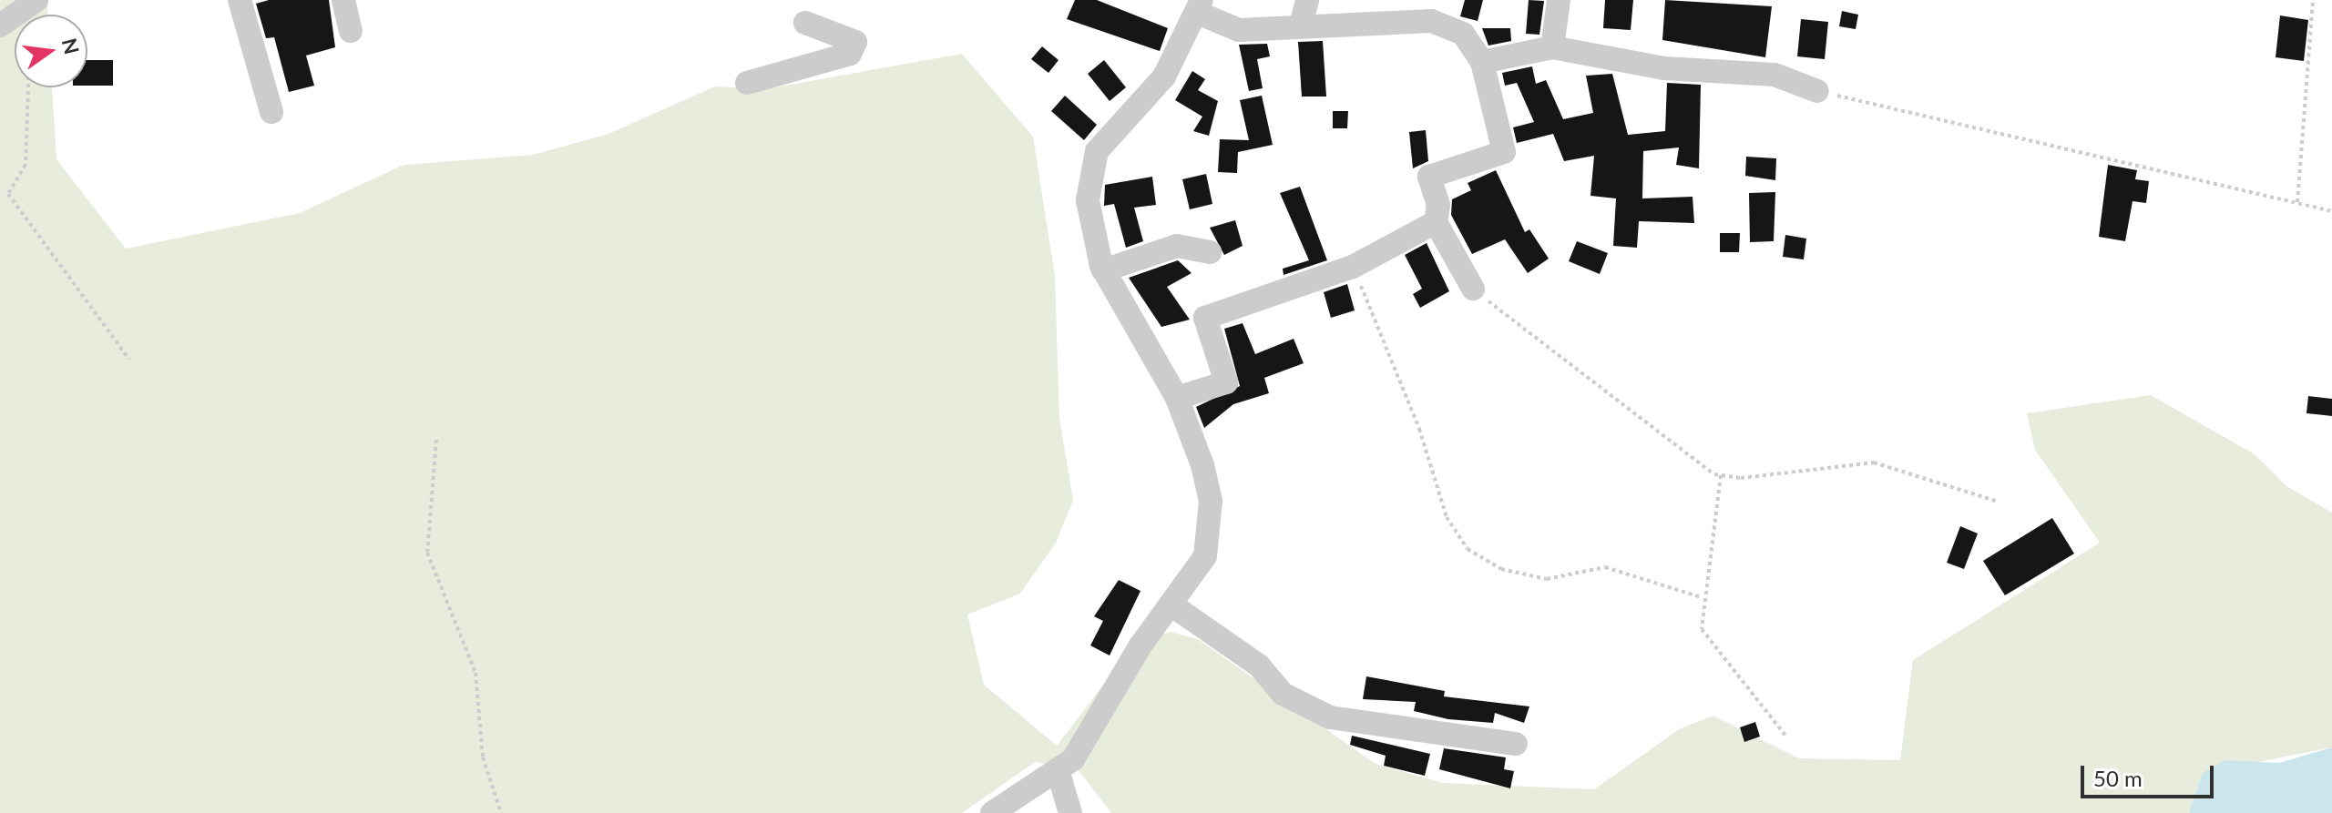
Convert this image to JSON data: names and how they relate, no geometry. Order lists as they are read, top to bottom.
{
  "scale_bar": "50 m",
  "north": "right"
}
